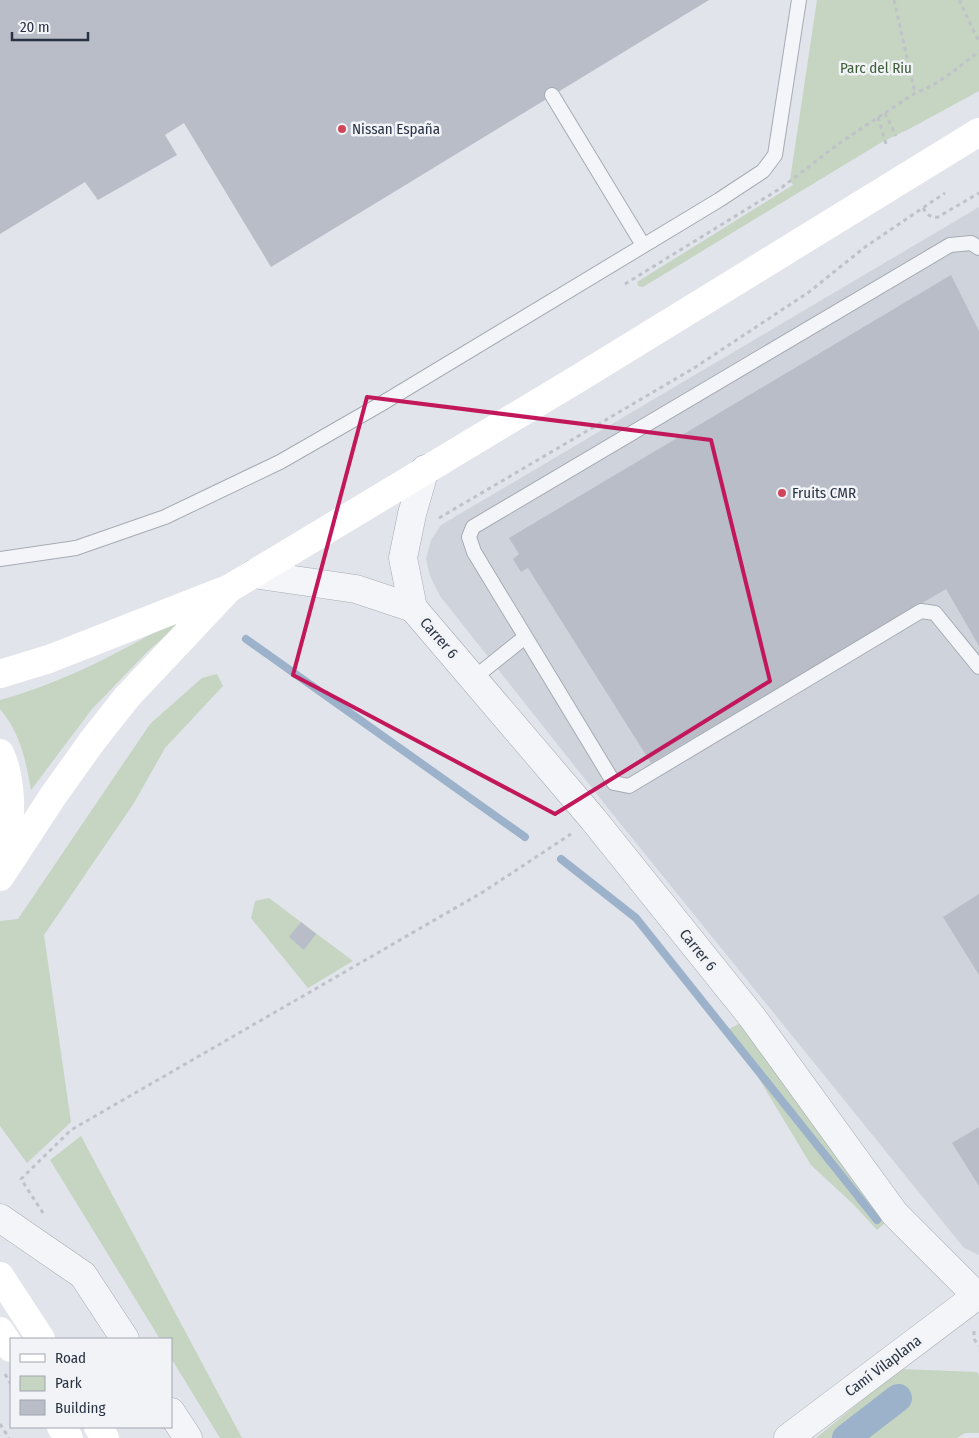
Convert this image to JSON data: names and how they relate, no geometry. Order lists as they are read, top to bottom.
{
  "streets": {
    "street": ["Carrer 6", "Camí Vilaplana"]
  },
  "crossings": [
    ["Carrer 6", "Camí Vilaplana"]
  ],
  "parks": ["Parc del Riu"],
  "places": ["Nissan España", "Fruits CMR"],
  "legend": ["Road", "Park", "Building"],
  "scale_bar": "20 m"
}
